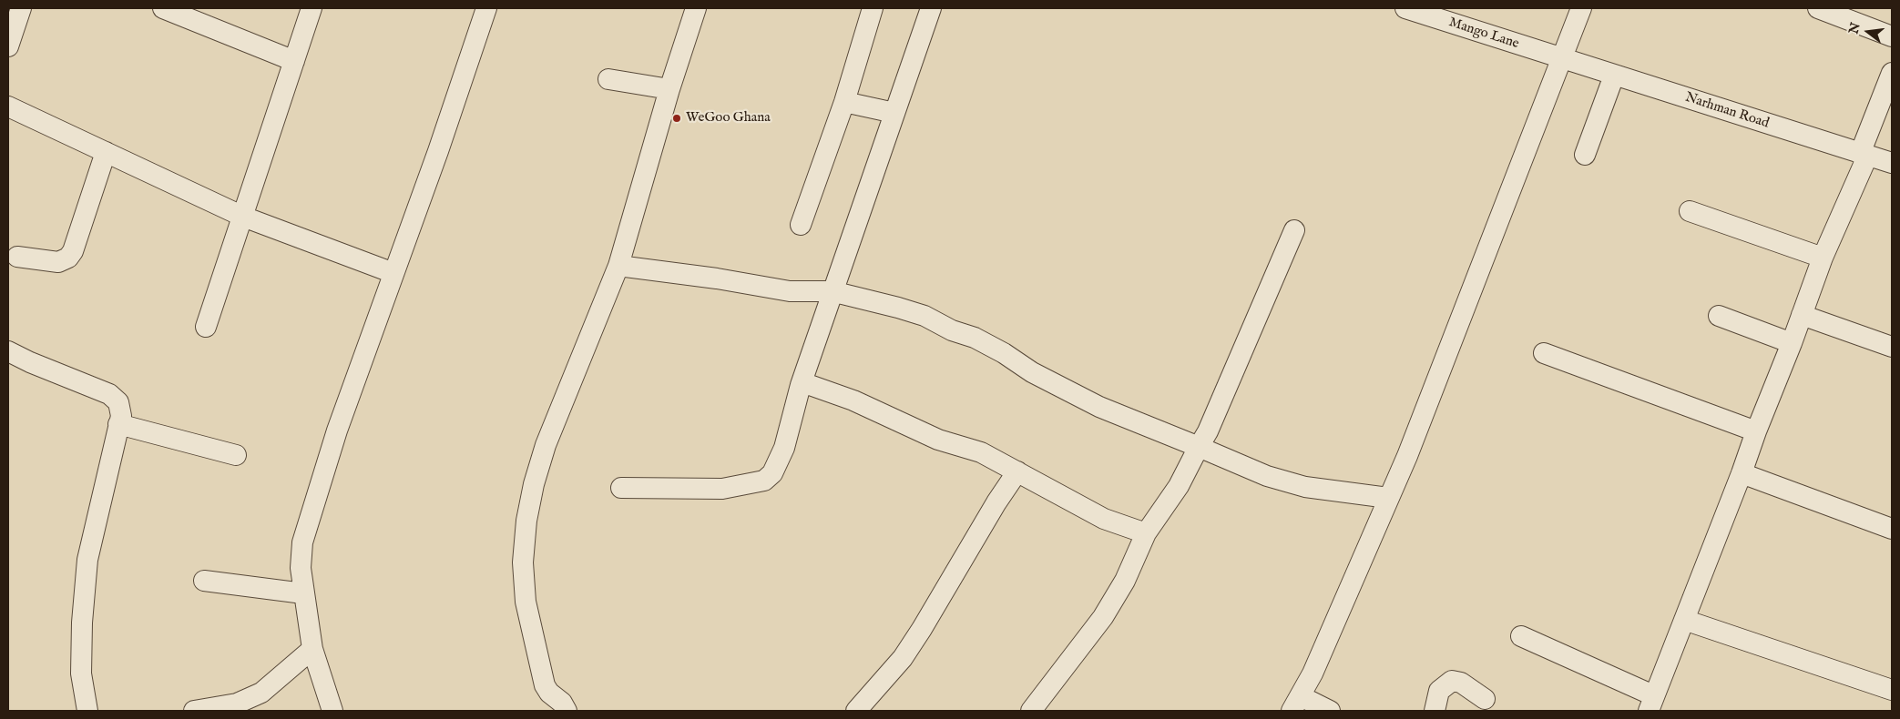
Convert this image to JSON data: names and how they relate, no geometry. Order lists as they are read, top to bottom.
{
  "streets": {
    "street": ["Mango Lane", "Narhman Road"]
  },
  "crossings": [
    ["Mango Lane", "Narhman Road"]
  ],
  "places": ["WeGoo Ghana"],
  "north": "left"
}
